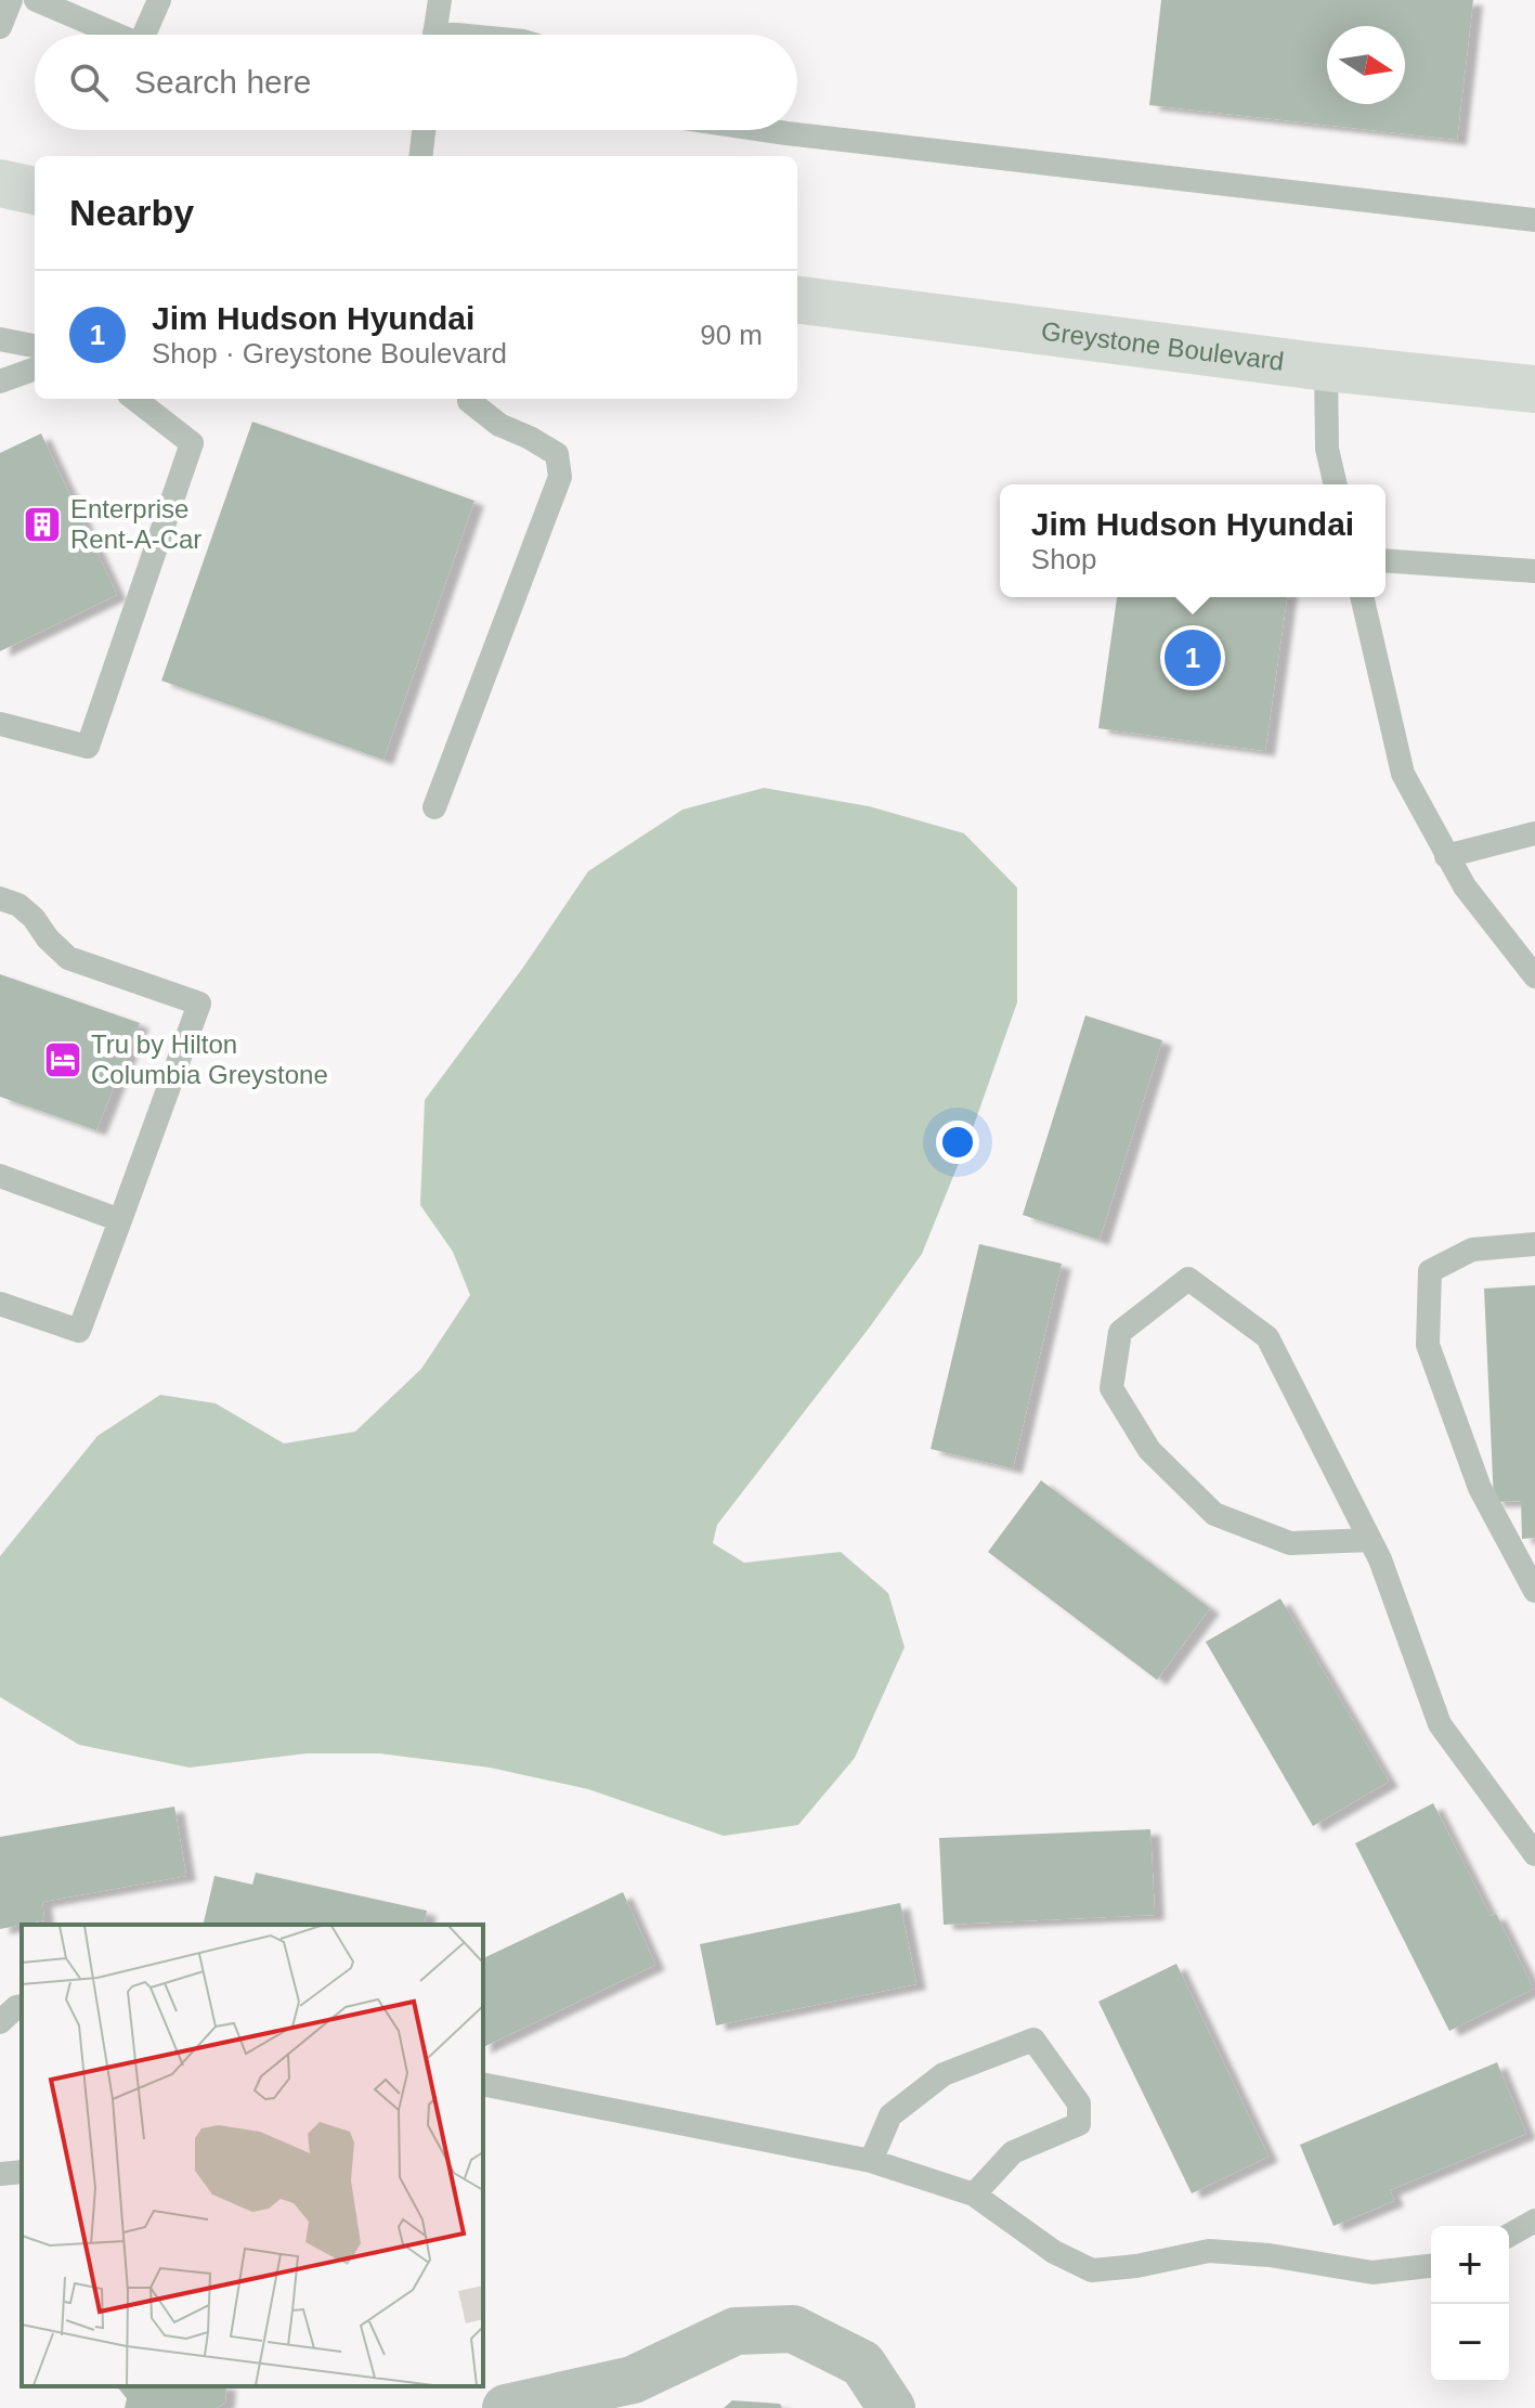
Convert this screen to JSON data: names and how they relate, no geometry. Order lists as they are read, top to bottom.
{
  "streets": {
    "main road": ["Greystone Boulevard"]
  },
  "places": {
    "building": ["Enterprise Rent-A-Car"],
    "hotel": ["Tru by Hilton Columbia Greystone"]
  },
  "north": "right",
  "page": {
    "search": "Search here",
    "heading": "Nearby",
    "list": [
      {
        "mark": "1",
        "name": "Jim Hudson Hyundai",
        "note": "Shop · Greystone Boulevard",
        "value": "90 m"
      }
    ],
    "popup": ["Jim Hudson Hyundai", "Shop"],
    "pins": "1",
    "map_buttons": ["+", "−"]
  }
}
